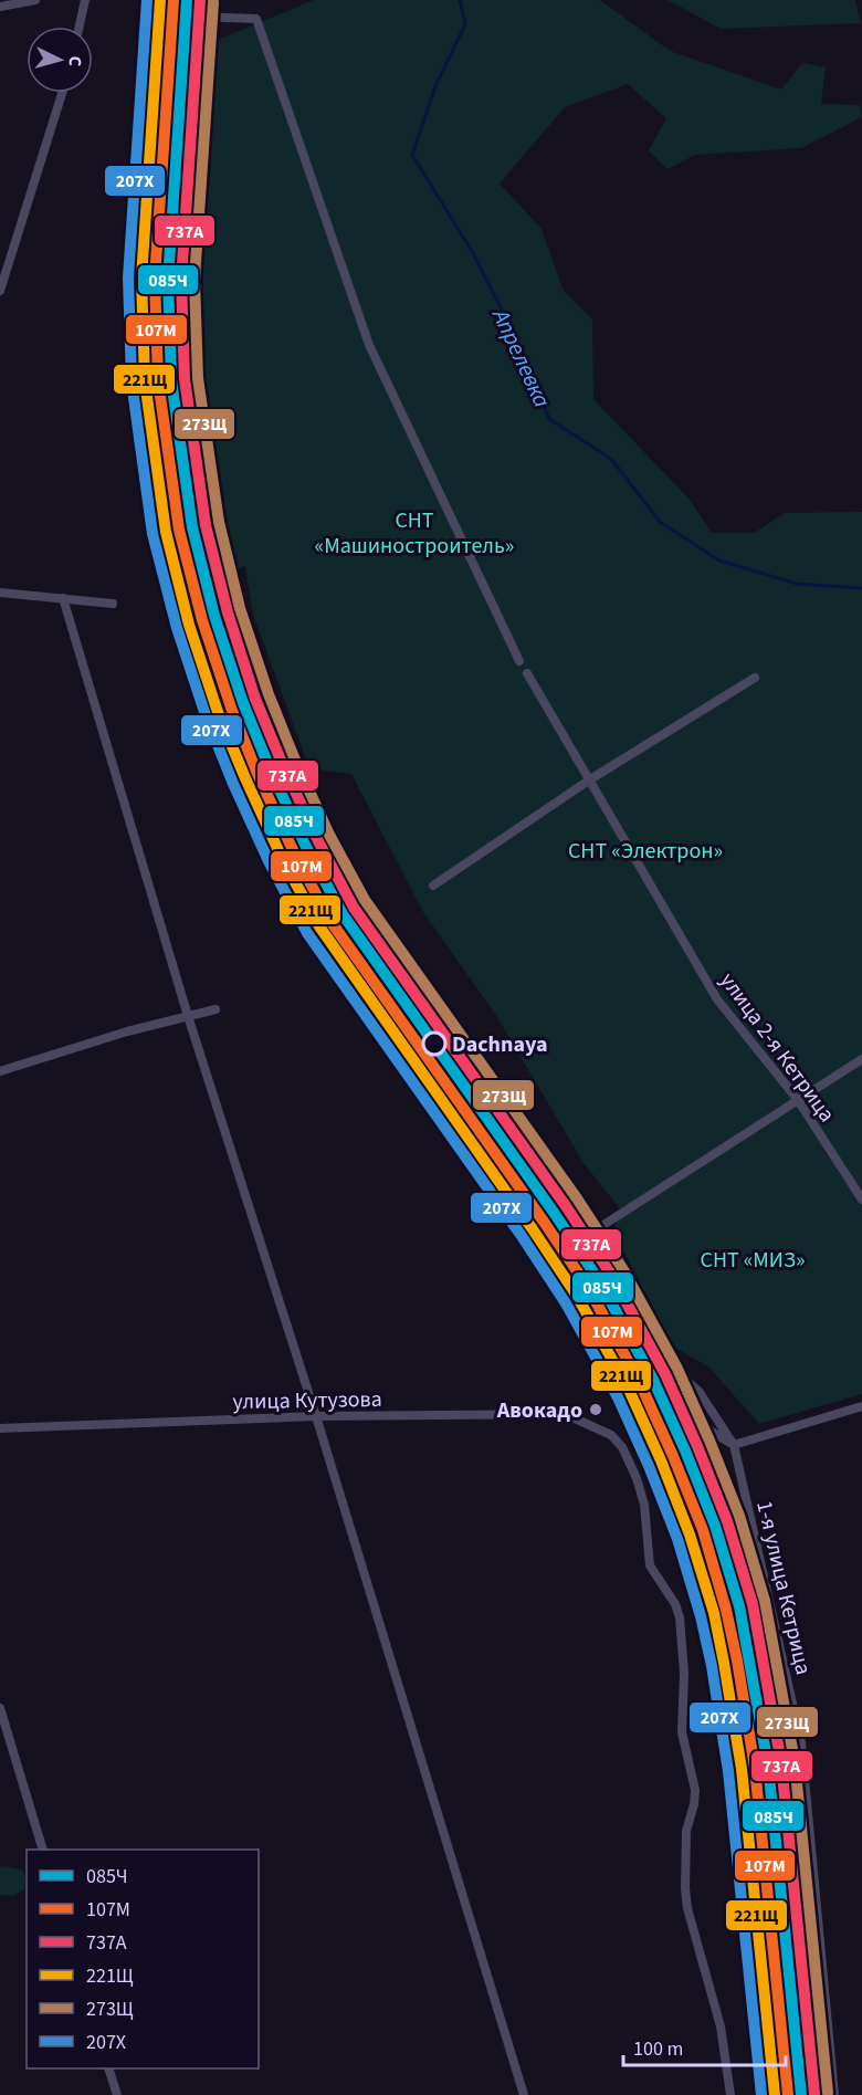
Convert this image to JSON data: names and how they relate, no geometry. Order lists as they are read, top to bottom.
{
  "streets": {
    "street": ["улица 2-я Кетрица", "улица Кутузова", "1-я улица Кетрица"]
  },
  "water": ["Апрелевка"],
  "parks": ["СНТ «Машиностроитель»", "СНТ «Электрон»", "СНТ «МИЗ»"],
  "places": ["Dachnaya", "Авокадо"],
  "lines": [
    "transit line 085Ч",
    "transit line 107М",
    "transit line 221Щ",
    "transit line 207Х",
    "transit line 737А",
    "transit line 273Щ"
  ],
  "legend": [
    "085Ч",
    "107М",
    "737А",
    "221Щ",
    "273Щ",
    "207Х"
  ],
  "scale_bar": "100 m",
  "north": "right"
}
